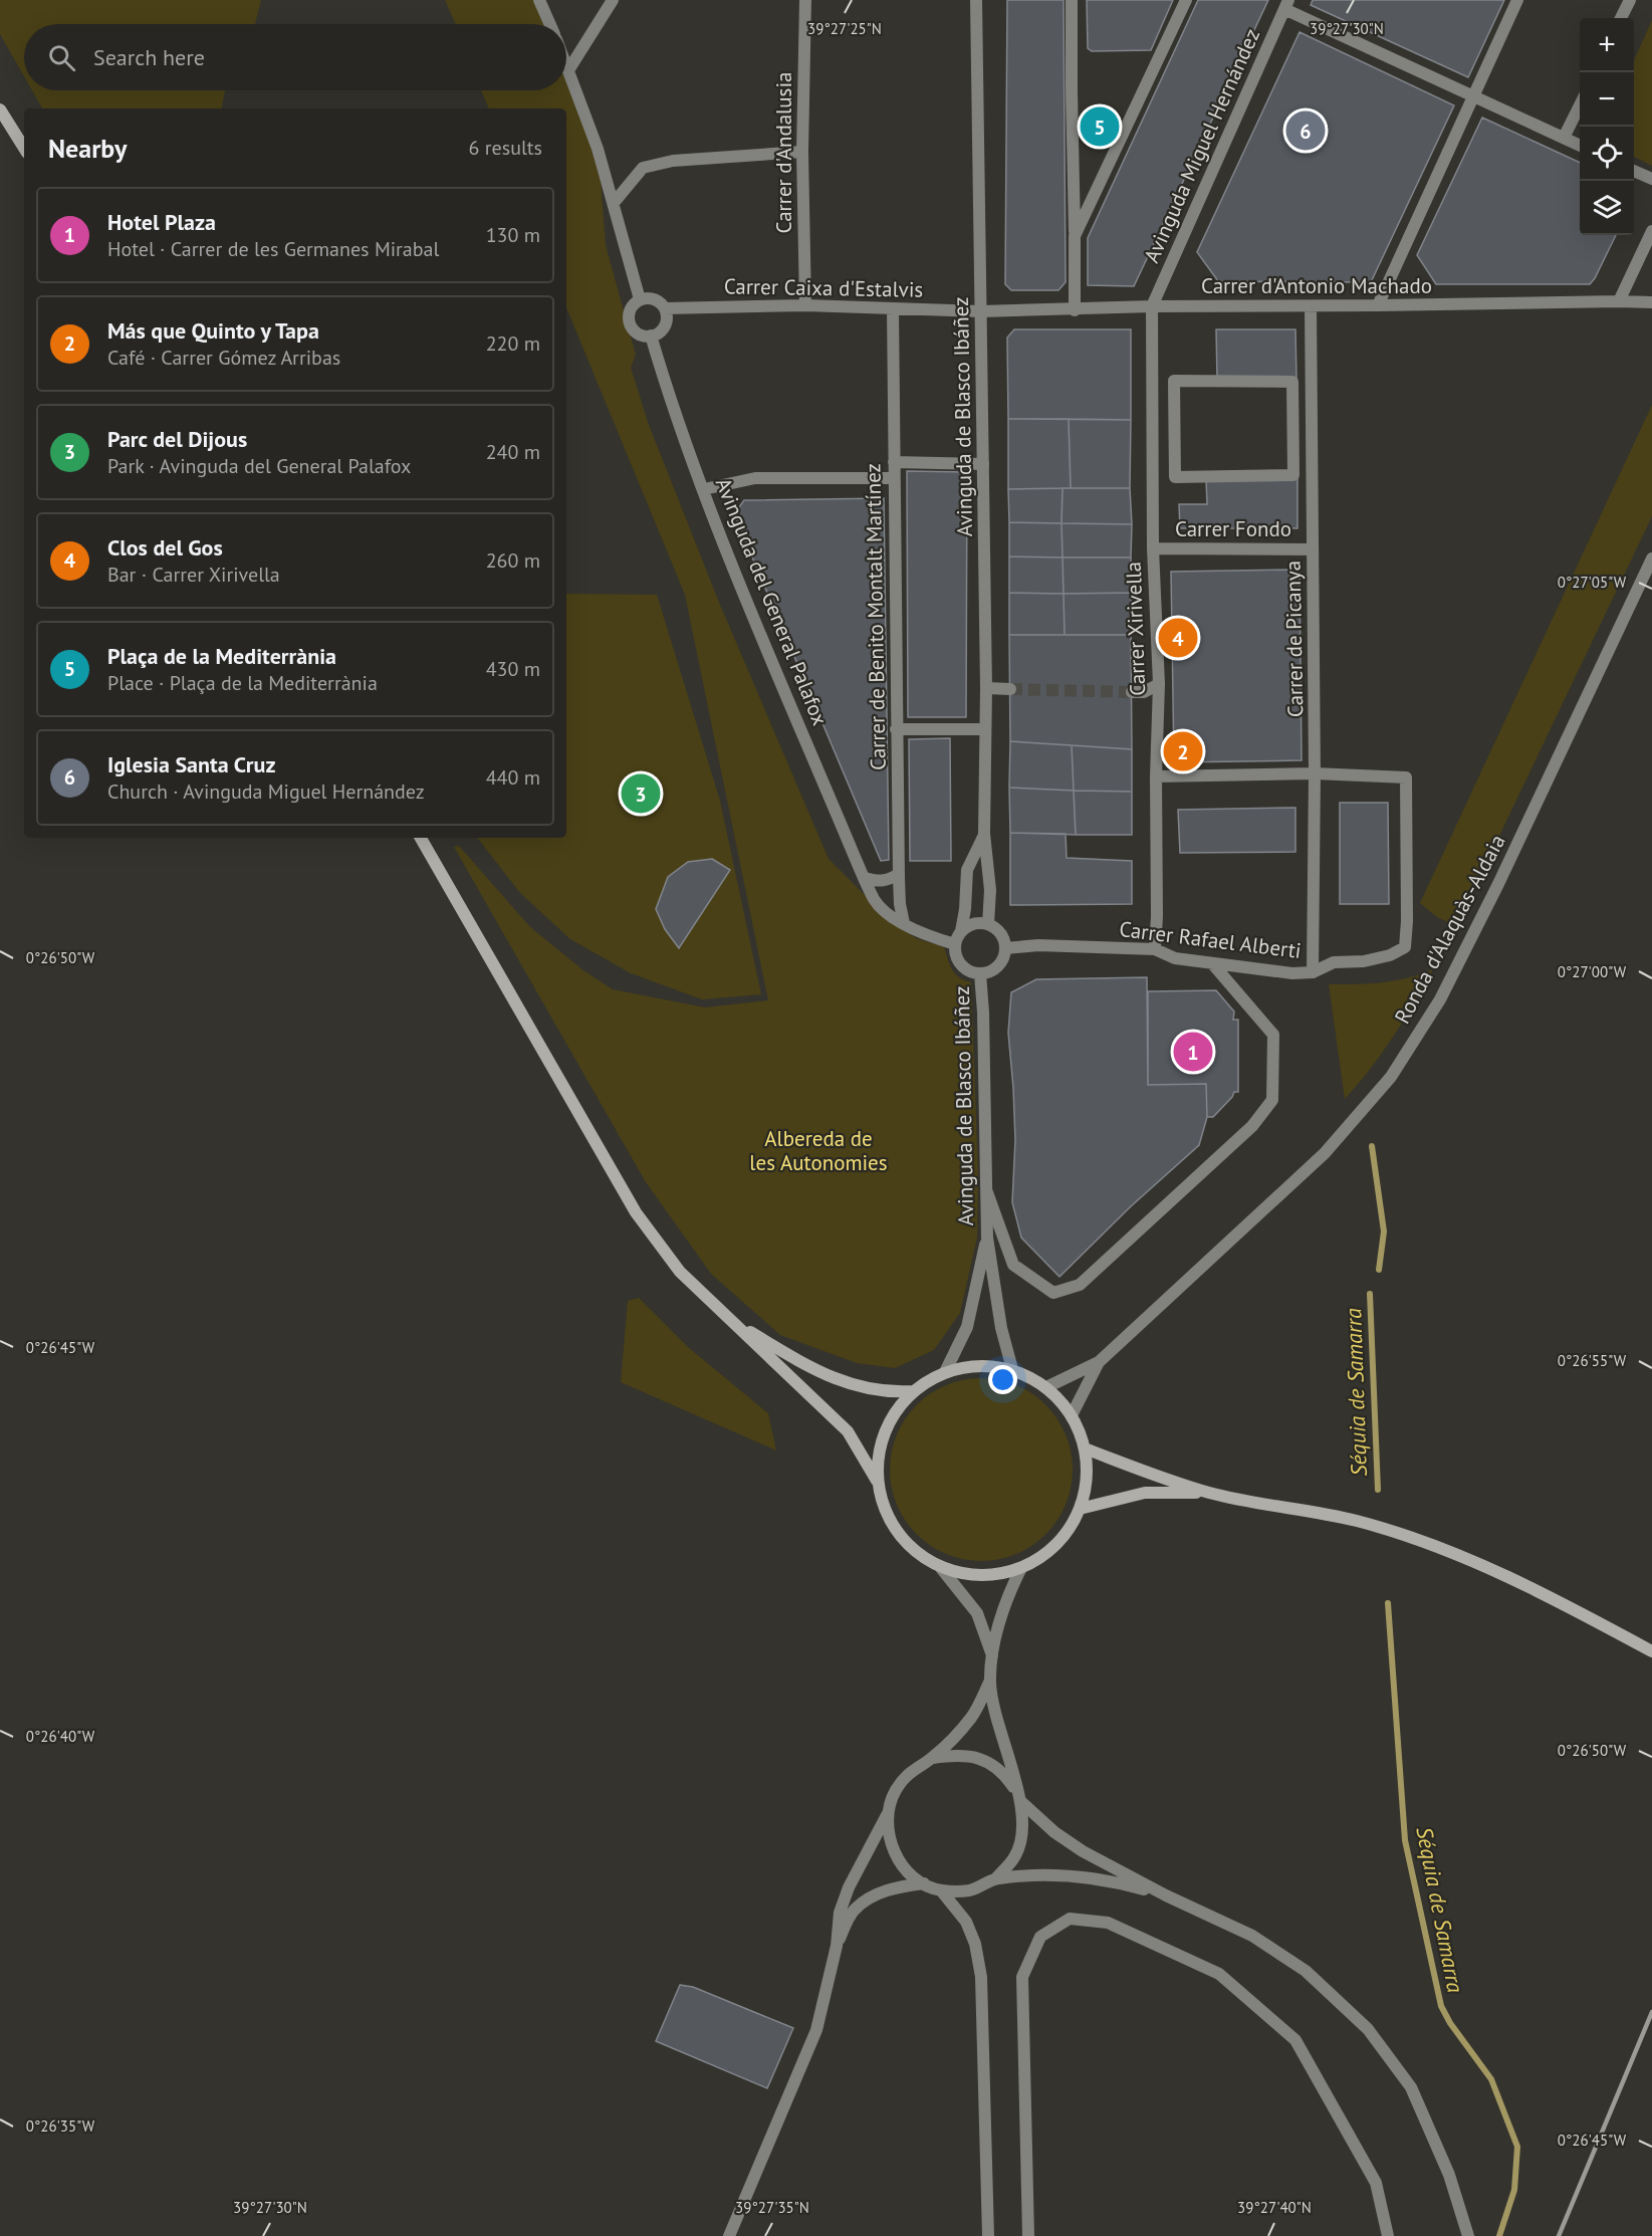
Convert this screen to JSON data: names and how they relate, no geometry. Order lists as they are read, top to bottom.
{
  "streets": {
    "street": [
      "Avinguda Miguel Hernández",
      "Carrer d'Andalusia",
      "Carrer d'Antonio Machado",
      "Carrer Caixa d'Estalvis",
      "Avinguda de Blasco Ibáñez",
      "Carrer Fondo",
      "Avinguda del General Palafox",
      "Carrer de Benito Montalt Martínez",
      "Carrer Xirivella",
      "Carrer de Picanya",
      "Ronda d'Alaquàs-Aldaia",
      "Carrer Rafael Alberti"
    ]
  },
  "crossings": [
    ["Avinguda Miguel Hernández", "Carrer d'Antonio Machado"],
    ["Avinguda Miguel Hernández", "Carrer Xirivella"],
    ["Carrer d'Andalusia", "Carrer Caixa d'Estalvis"],
    ["Carrer d'Antonio Machado", "Carrer Caixa d'Estalvis"],
    ["Carrer d'Antonio Machado", "Avinguda de Blasco Ibáñez"],
    ["Carrer d'Antonio Machado", "Carrer Xirivella"],
    ["Carrer d'Antonio Machado", "Carrer de Picanya"],
    ["Carrer Caixa d'Estalvis", "Avinguda de Blasco Ibáñez"],
    ["Carrer Caixa d'Estalvis", "Avinguda del General Palafox"],
    ["Carrer Caixa d'Estalvis", "Carrer de Benito Montalt Martínez"],
    ["Avinguda de Blasco Ibáñez", "Avinguda del General Palafox"],
    ["Avinguda de Blasco Ibáñez", "Carrer Rafael Alberti"],
    ["Carrer Fondo", "Carrer Xirivella"],
    ["Carrer Fondo", "Carrer de Picanya"],
    ["Avinguda del General Palafox", "Carrer de Benito Montalt Martínez"],
    ["Avinguda del General Palafox", "Carrer Rafael Alberti"],
    ["Carrer Xirivella", "Carrer Rafael Alberti"],
    ["Carrer de Picanya", "Carrer Rafael Alberti"]
  ],
  "water": ["Séquia de Samarra"],
  "parks": ["Albereda de les Autonomies"],
  "page": {
    "map_buttons": ["+", "−"],
    "search": "Search here",
    "pins": [
      "5",
      "6",
      "4",
      "2",
      "3",
      "1"
    ],
    "heading": ["Nearby", "6 results"],
    "list": [
      {
        "mark": "1",
        "name": "Hotel Plaza",
        "note": "Hotel · Carrer de les Germanes Mirabal",
        "value": "130 m"
      },
      {
        "mark": "2",
        "name": "Más que Quinto y Tapa",
        "note": "Café · Carrer Gómez Arribas",
        "value": "220 m"
      },
      {
        "mark": "3",
        "name": "Parc del Dijous",
        "note": "Park · Avinguda del General Palafox",
        "value": "240 m"
      },
      {
        "mark": "4",
        "name": "Clos del Gos",
        "note": "Bar · Carrer Xirivella",
        "value": "260 m"
      },
      {
        "mark": "5",
        "name": "Plaça de la Mediterrània",
        "note": "Place · Plaça de la Mediterrània",
        "value": "430 m"
      },
      {
        "mark": "6",
        "name": "Iglesia Santa Cruz",
        "note": "Church · Avinguda Miguel Hernández",
        "value": "440 m"
      }
    ]
  },
  "coordinates": [
    "39°27'25\"N",
    "39°27'30\"N",
    "0°27'05\"W",
    "0°26'50\"W",
    "0°27'00\"W",
    "0°26'45\"W",
    "0°26'55\"W",
    "0°26'40\"W",
    "0°26'35\"W",
    "39°27'35\"N",
    "39°27'40\"N"
  ]
}
